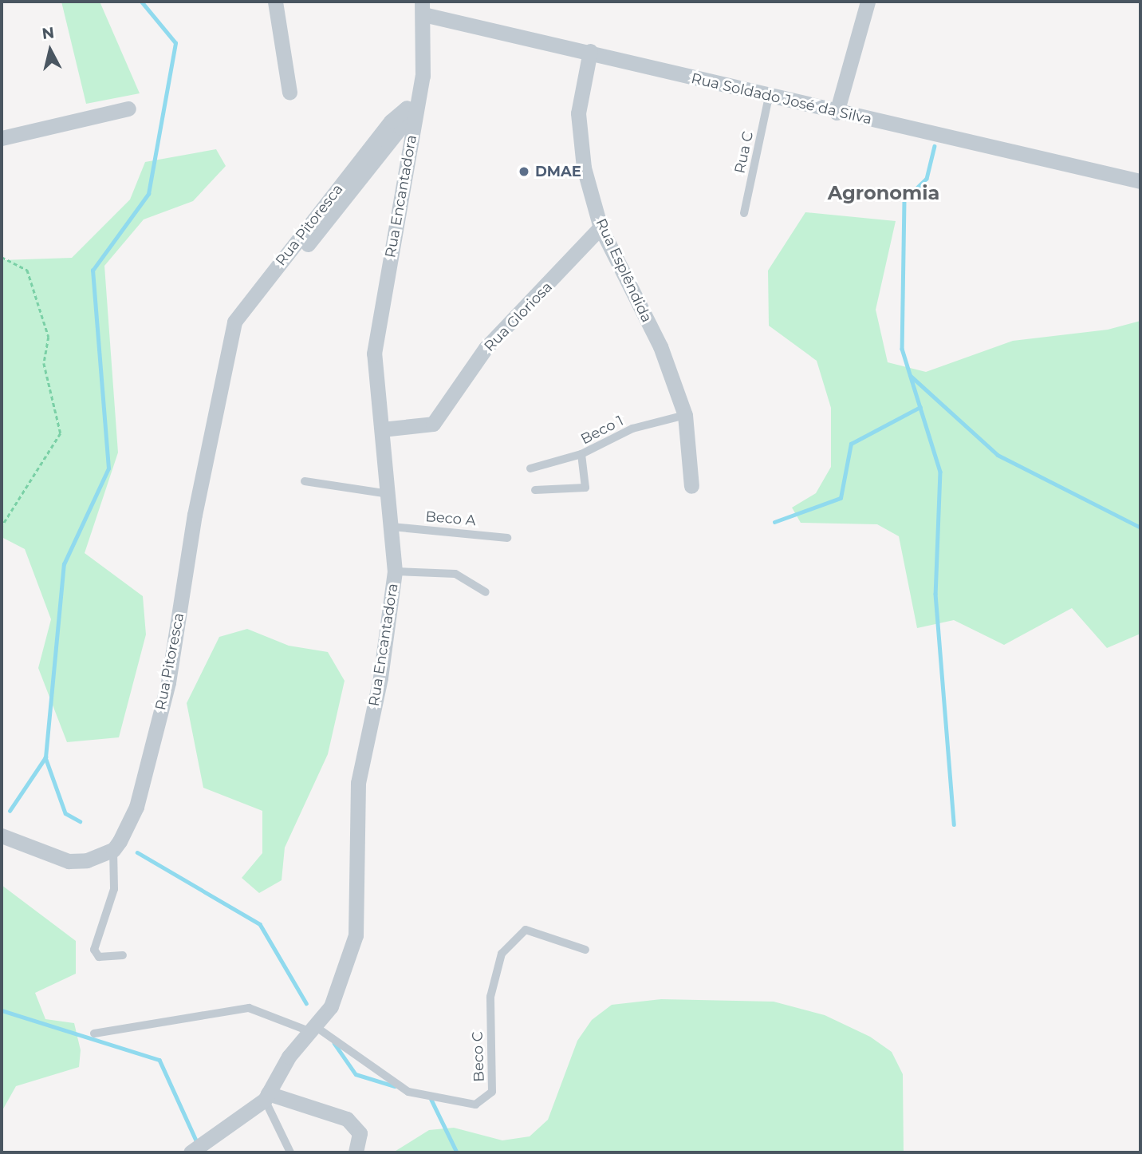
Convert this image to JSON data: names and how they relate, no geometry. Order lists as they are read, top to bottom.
{
  "streets": {
    "street": [
      "Rua Soldado José da Silva",
      "Rua Encantadora",
      "Rua Pitoresca",
      "Rua Esplêndida",
      "Rua Gloriosa"
    ],
    "lane": [
      "Rua C",
      "Beco 1",
      "Beco A",
      "Beco C"
    ]
  },
  "crossings": [
    ["Rua Soldado José da Silva", "Rua C"],
    ["Rua Soldado José da Silva", "Rua Encantadora"],
    ["Rua Soldado José da Silva", "Rua Esplêndida"],
    ["Rua Encantadora", "Rua Pitoresca"],
    ["Rua Encantadora", "Rua Gloriosa"],
    ["Rua Encantadora", "Beco A"],
    ["Rua Encantadora", "Beco C"],
    ["Rua Esplêndida", "Rua Gloriosa"],
    ["Rua Esplêndida", "Beco 1"]
  ],
  "districts": ["Agronomia"],
  "places": ["DMAE"],
  "north": "top"
}
